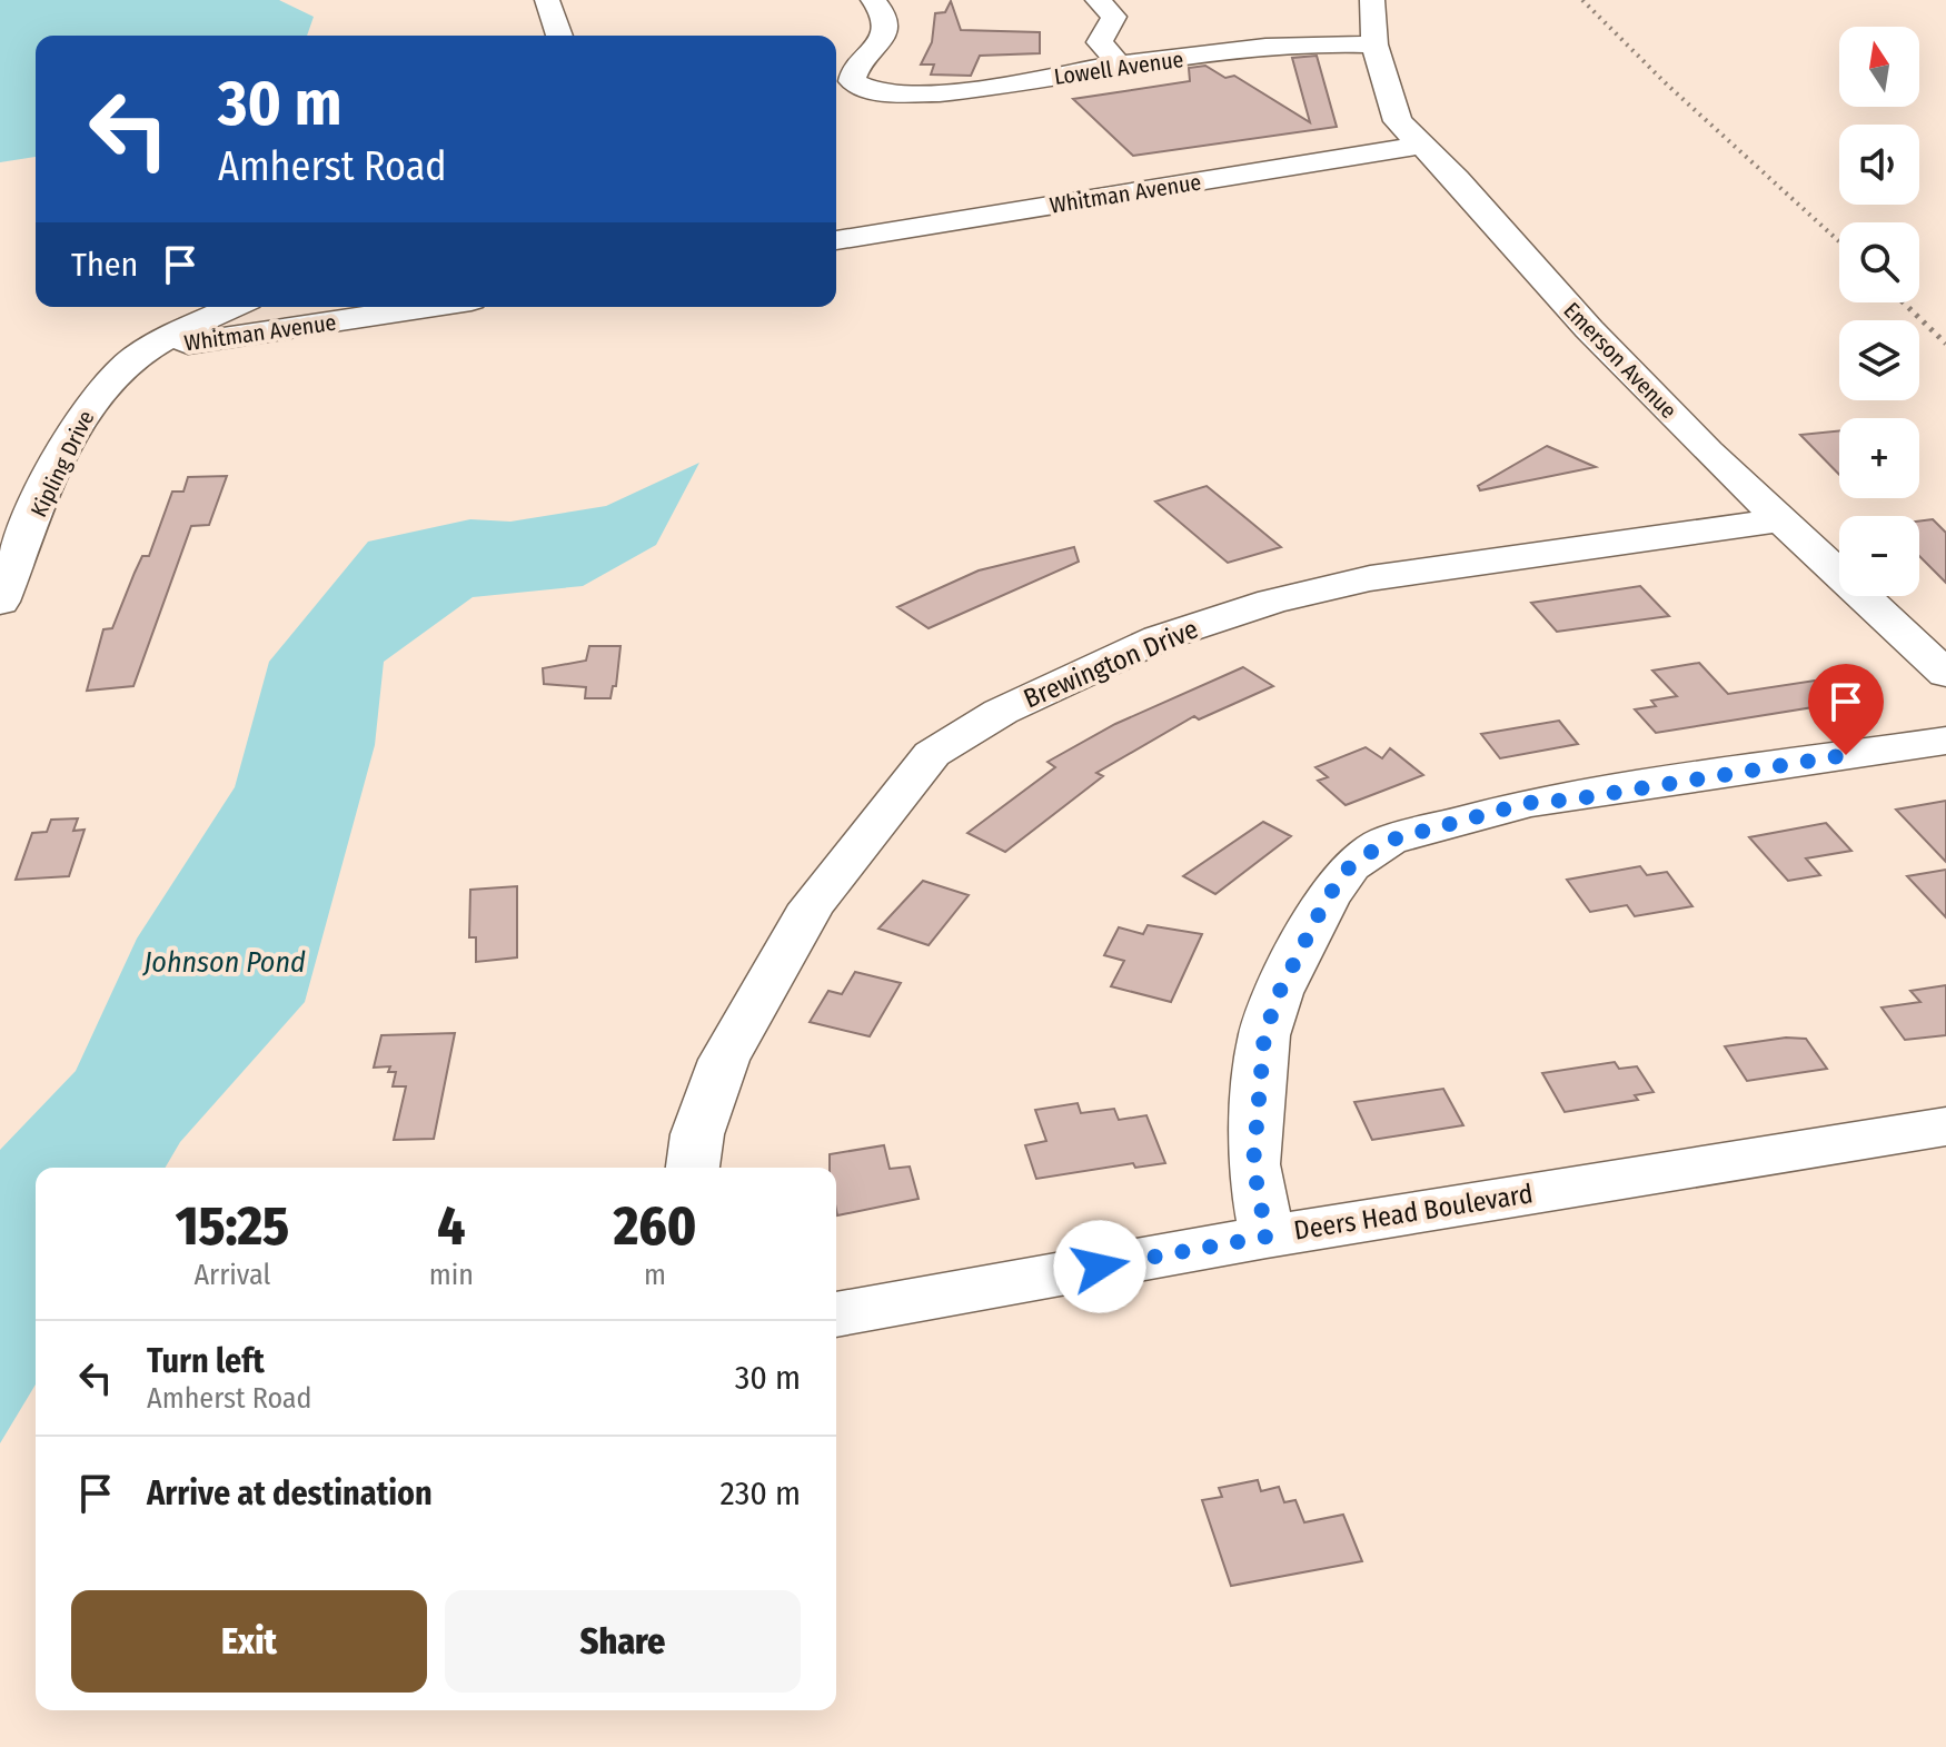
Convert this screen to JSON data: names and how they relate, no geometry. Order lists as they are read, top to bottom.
{
  "streets": {
    "street": [
      "Lowell Avenue",
      "Whitman Avenue",
      "Emerson Avenue",
      "Kipling Drive",
      "Brewington Drive",
      "Deers Head Boulevard"
    ]
  },
  "crossings": [
    ["Lowell Avenue", "Emerson Avenue"],
    ["Whitman Avenue", "Emerson Avenue"],
    ["Whitman Avenue", "Kipling Drive"],
    ["Emerson Avenue", "Brewington Drive"]
  ],
  "water": ["Johnson Pond"],
  "north": "top",
  "page": {
    "map_buttons": ["+", "−"],
    "turn": ["30 m", "Amherst Road"],
    "then": "Then",
    "eta": [
      "15:25",
      "Arrival",
      "4",
      "min",
      "260",
      "m"
    ],
    "list": [
      {
        "name": "Turn left",
        "note": "Amherst Road",
        "value": "30 m"
      },
      {
        "name": "Arrive at destination",
        "value": "230 m"
      }
    ],
    "buttons": ["Exit", "Share"]
  }
}
